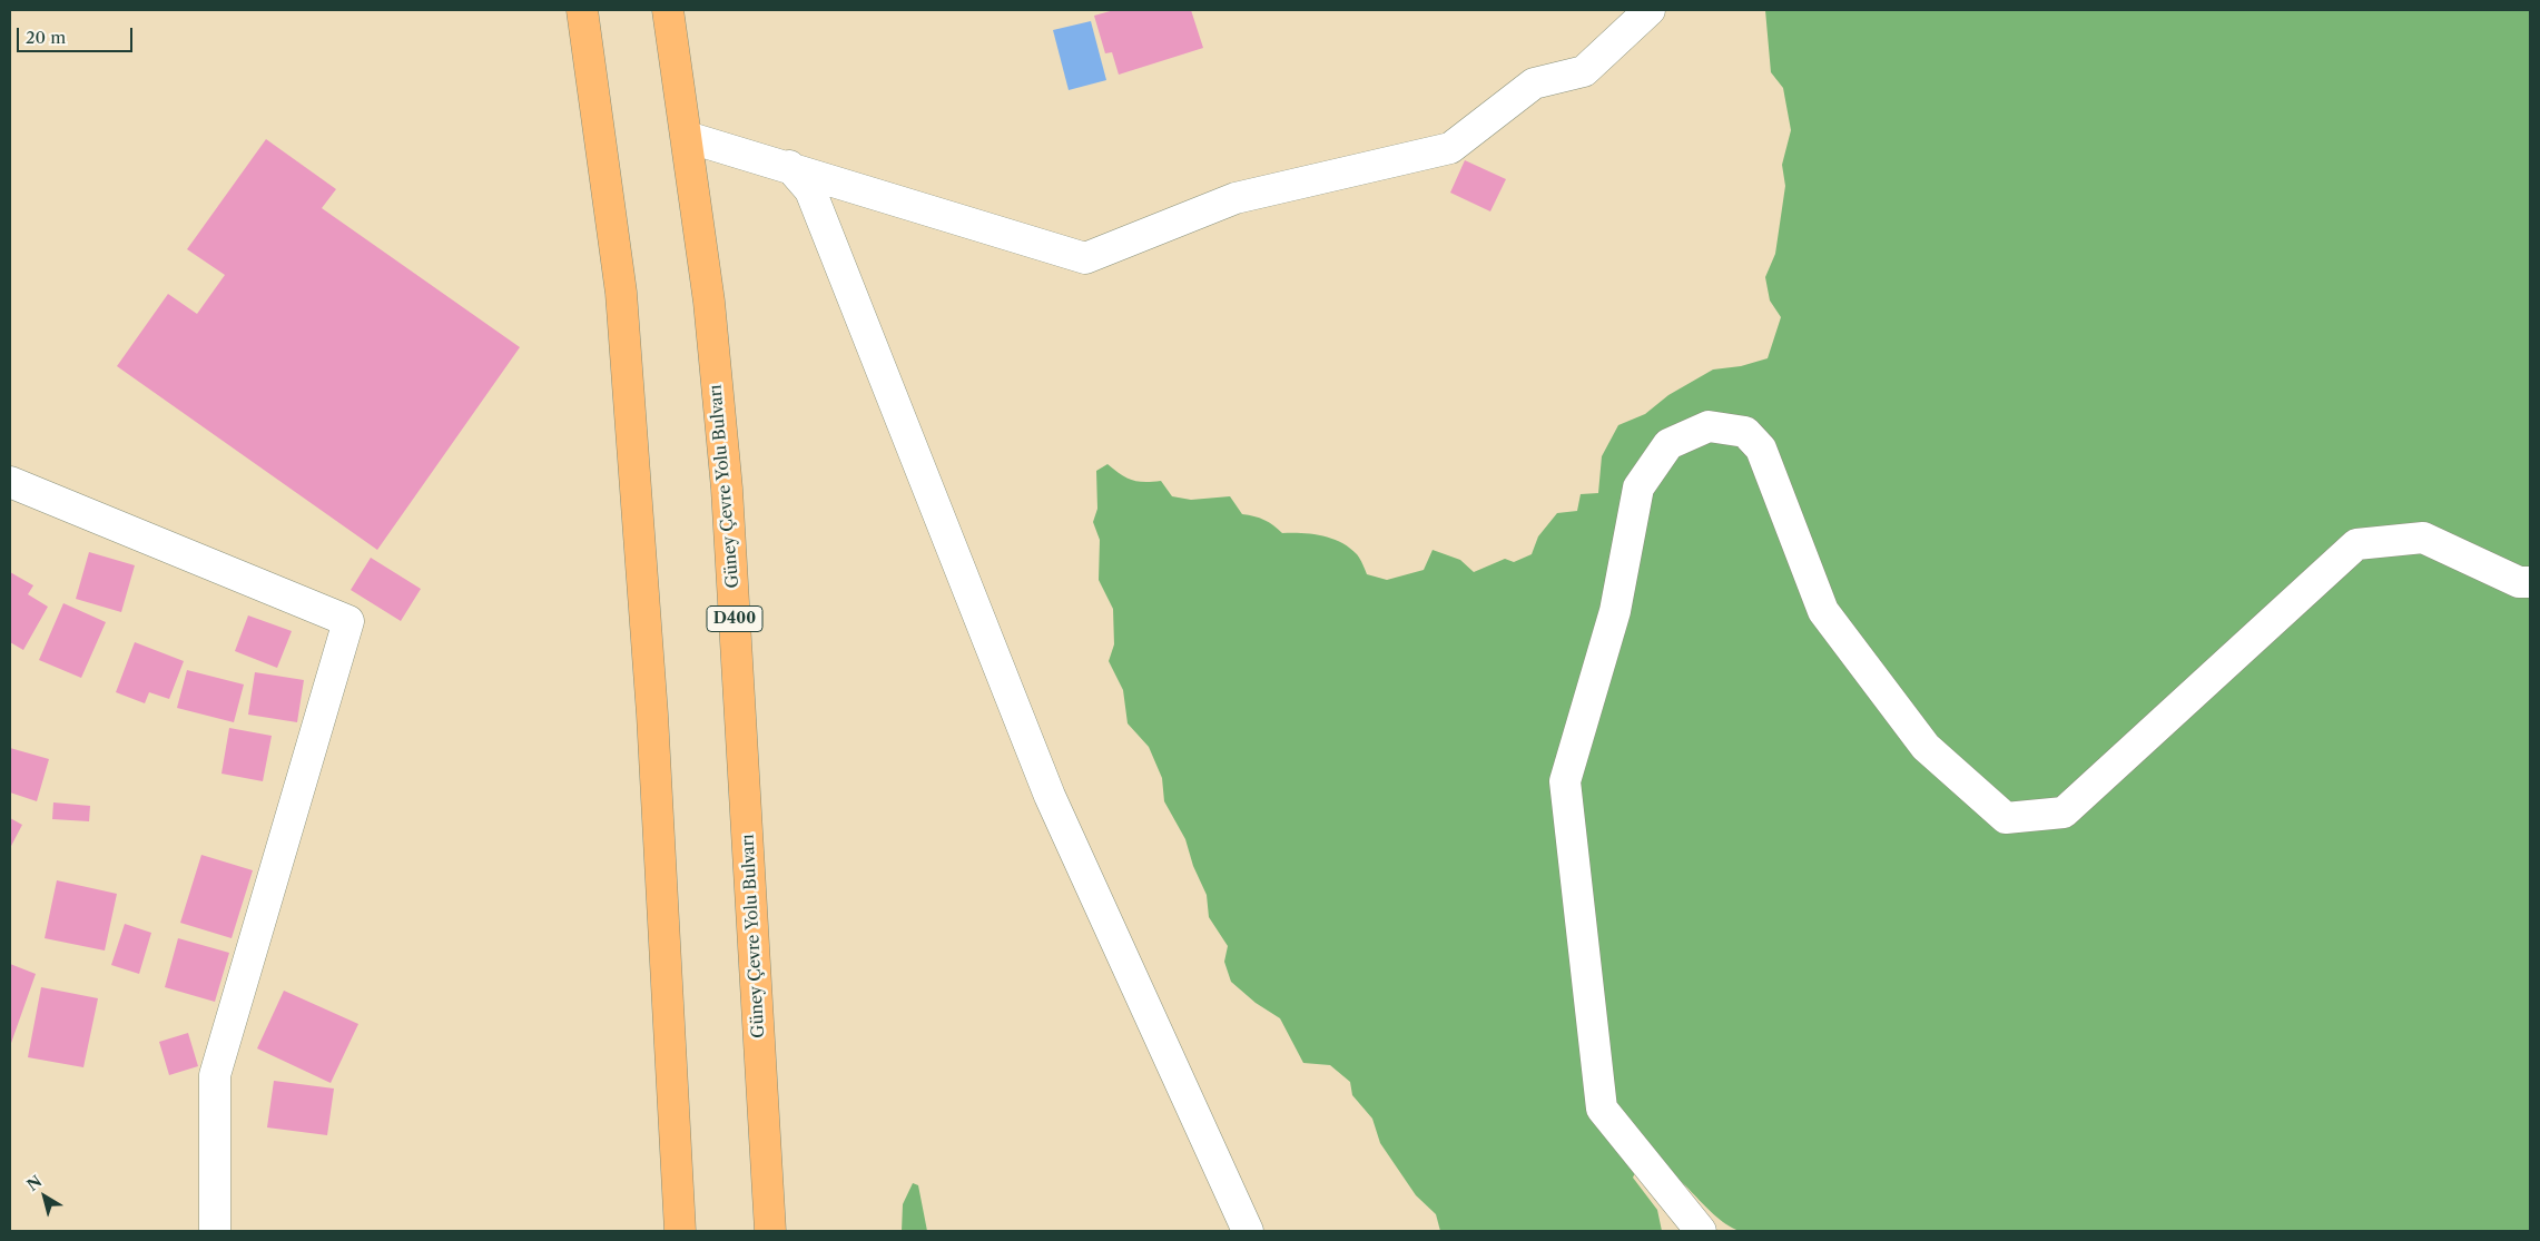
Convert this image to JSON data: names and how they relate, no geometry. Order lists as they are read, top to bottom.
{
  "streets": {
    "highway": ["Güney Çevre Yolu Bulvarı", "D400"]
  },
  "scale_bar": "20 m",
  "north": "top left"
}
